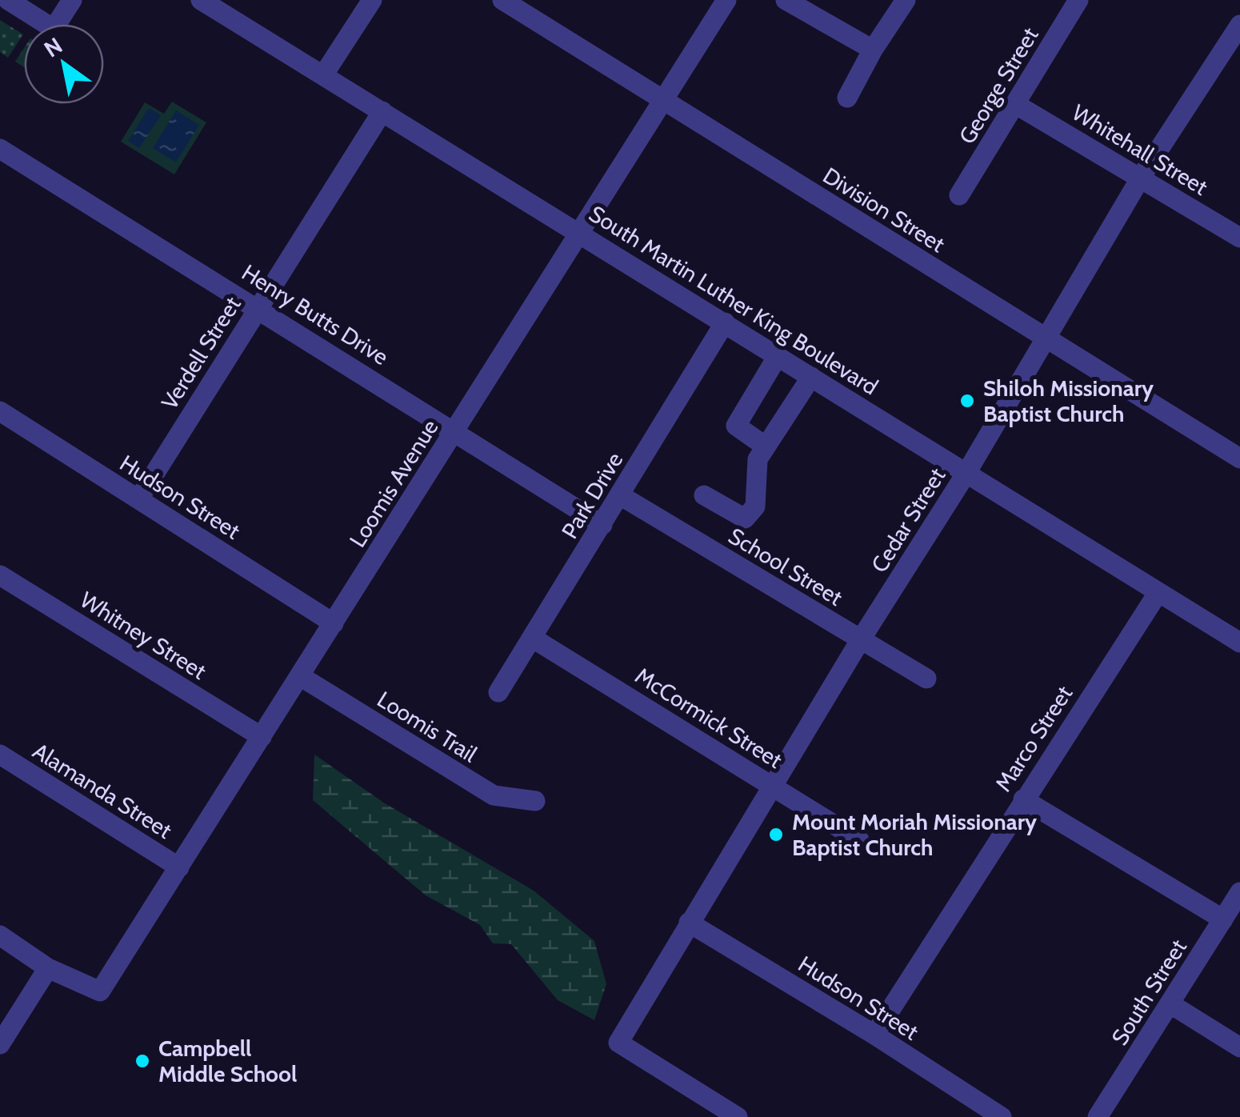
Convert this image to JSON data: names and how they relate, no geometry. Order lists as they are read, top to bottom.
{
  "streets": {
    "street": [
      "George Street",
      "Whitehall Street",
      "Division Street",
      "South Martin Luther King Boulevard",
      "Henry Butts Drive",
      "Verdell Street",
      "Loomis Avenue",
      "Park Drive",
      "Hudson Street",
      "Cedar Street",
      "School Street",
      "Whitney Street",
      "McCormick Street",
      "Loomis Trail",
      "Marco Street",
      "Alamanda Street",
      "South Street"
    ]
  },
  "crossings": [
    ["George Street", "Whitehall Street"],
    ["Whitehall Street", "Cedar Street"],
    ["Division Street", "Loomis Avenue"],
    ["Division Street", "Cedar Street"],
    ["South Martin Luther King Boulevard", "Verdell Street"],
    ["South Martin Luther King Boulevard", "Loomis Avenue"],
    ["South Martin Luther King Boulevard", "Park Drive"],
    ["South Martin Luther King Boulevard", "Cedar Street"],
    ["South Martin Luther King Boulevard", "Marco Street"],
    ["Henry Butts Drive", "Verdell Street"],
    ["Henry Butts Drive", "Loomis Avenue"],
    ["Henry Butts Drive", "Park Drive"],
    ["Verdell Street", "Hudson Street"],
    ["Loomis Avenue", "Hudson Street"],
    ["Loomis Avenue", "Whitney Street"],
    ["Loomis Avenue", "Loomis Trail"],
    ["Loomis Avenue", "Alamanda Street"],
    ["Park Drive", "School Street"],
    ["Park Drive", "McCormick Street"],
    ["Hudson Street", "Cedar Street"],
    ["Hudson Street", "Marco Street"],
    ["Cedar Street", "School Street"],
    ["Cedar Street", "McCormick Street"]
  ],
  "places": ["Shiloh Missionary Baptist Church", "Mount Moriah Missionary Baptist Church", "Campbell Middle School"],
  "north": "top left"
}
